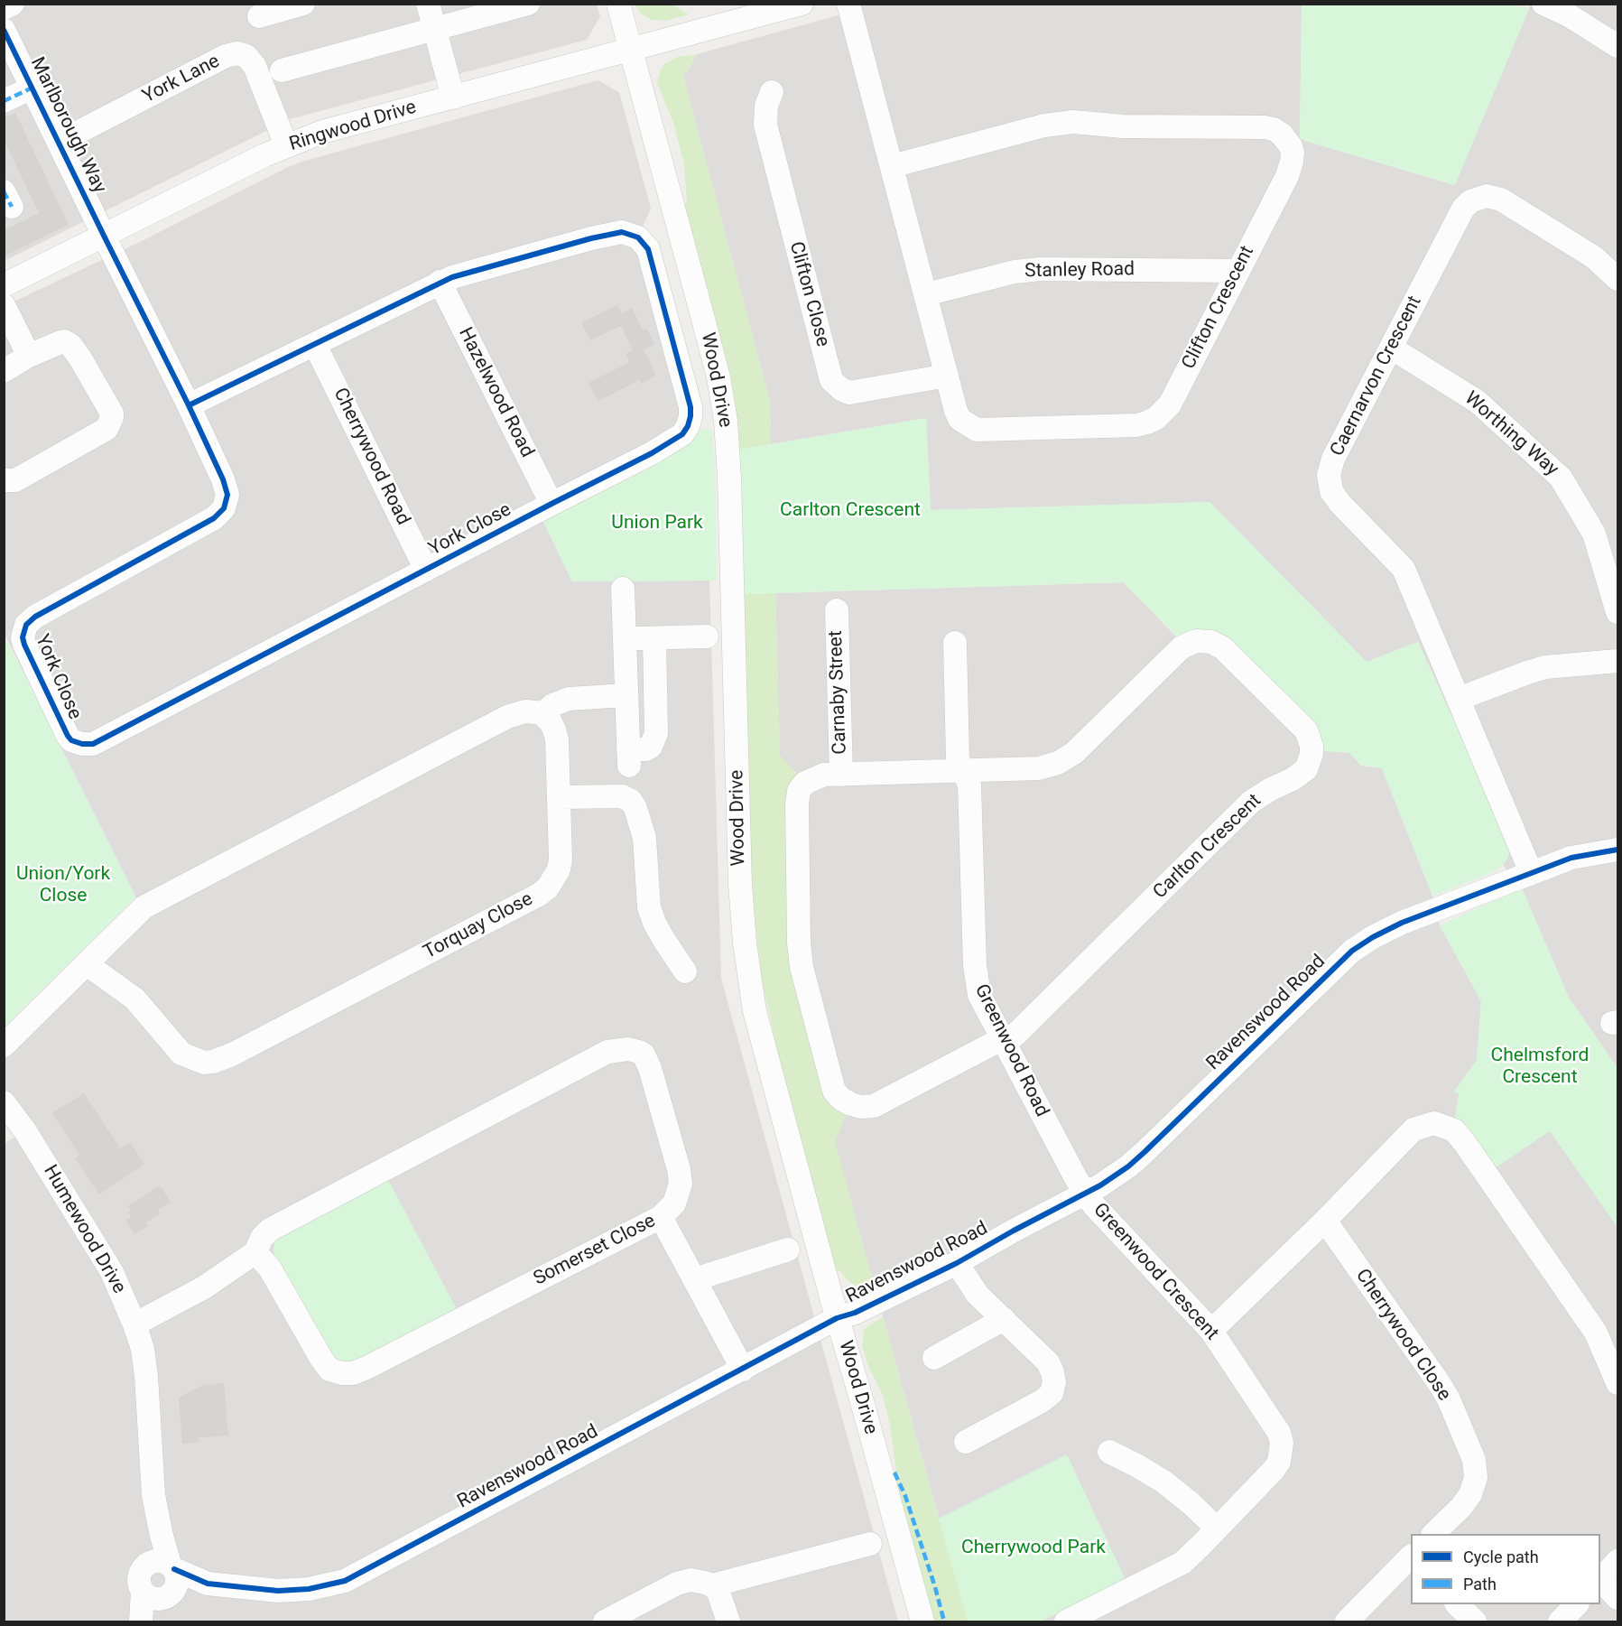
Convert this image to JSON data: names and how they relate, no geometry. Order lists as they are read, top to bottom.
{
  "streets": {
    "street": [
      "York Lane",
      "Marlborough Way",
      "Ringwood Drive",
      "Stanley Road",
      "Clifton Close",
      "Clifton Crescent",
      "Caernarvon Crescent",
      "Wood Drive",
      "Hazelwood Road",
      "Worthing Way",
      "Cherrywood Road",
      "York Close",
      "Carnaby Street",
      "Carlton Crescent",
      "Torquay Close",
      "Ravenswood Road",
      "Greenwood Road",
      "Humewood Drive",
      "Somerset Close",
      "Greenwood Crescent",
      "Cherrywood Close"
    ]
  },
  "crossings": [
    ["York Lane", "Marlborough Way"],
    ["York Lane", "Ringwood Drive"],
    ["Marlborough Way", "Ringwood Drive"],
    ["Marlborough Way", "York Close"],
    ["Ringwood Drive", "Wood Drive"],
    ["Ringwood Drive", "York Close"],
    ["Stanley Road", "Clifton Crescent"],
    ["Clifton Close", "Clifton Crescent"],
    ["Caernarvon Crescent", "Worthing Way"],
    ["Caernarvon Crescent", "Ravenswood Road"],
    ["Wood Drive", "Ravenswood Road"],
    ["Hazelwood Road", "York Close"],
    ["Cherrywood Road", "York Close"],
    ["Carnaby Street", "Carlton Crescent"],
    ["Carlton Crescent", "Greenwood Road"],
    ["Ravenswood Road", "Greenwood Road"],
    ["Ravenswood Road", "Humewood Drive"],
    ["Ravenswood Road", "Greenwood Crescent"],
    ["Greenwood Road", "Greenwood Crescent"],
    ["Humewood Drive", "Somerset Close"]
  ],
  "parks": [
    "Carlton Crescent",
    "Union Park",
    "Union/York Close",
    "Chelmsford Crescent",
    "Cherrywood Park"
  ],
  "legend": ["Cycle path", "Path"]
}
